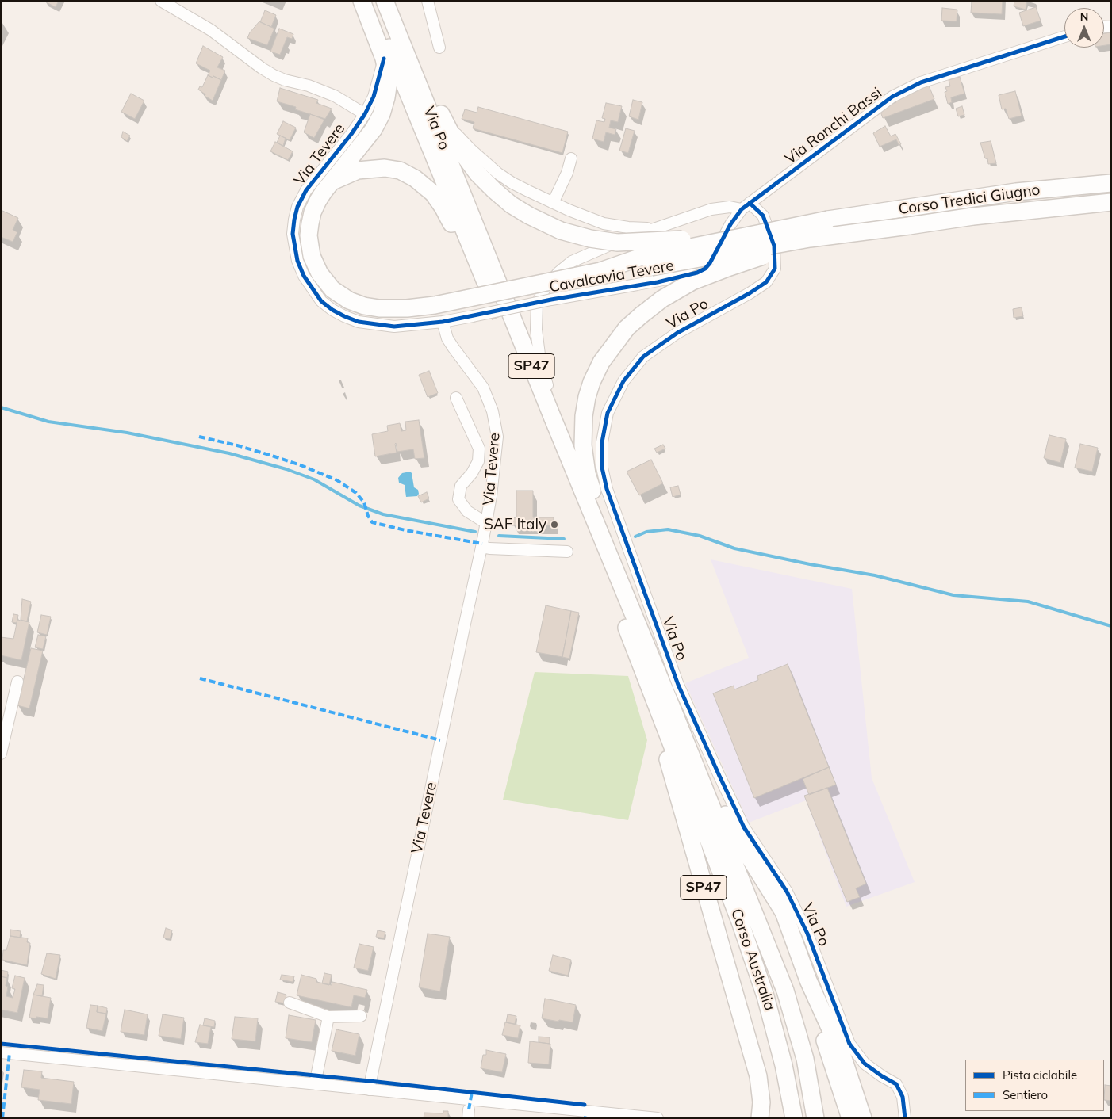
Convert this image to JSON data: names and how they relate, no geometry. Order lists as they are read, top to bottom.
{
  "streets": {
    "highway": [
      "Via Po",
      "Corso Tredici Giugno",
      "SP47",
      "Corso Australia"
    ],
    "street": ["Via Ronchi Bassi", "Via Tevere", "Cavalcavia Tevere"]
  },
  "crossings": [
    ["Via Ronchi Bassi", "Via Po"],
    ["Via Ronchi Bassi", "Cavalcavia Tevere"],
    ["Via Po", "Cavalcavia Tevere"],
    ["Via Po", "SP47"],
    ["Via Po", "Corso Australia"],
    ["Via Tevere", "Cavalcavia Tevere"],
    ["SP47", "Corso Australia"]
  ],
  "places": ["SAF Italy"],
  "legend": ["Pista ciclabile", "Sentiero"],
  "north": "top"
}
